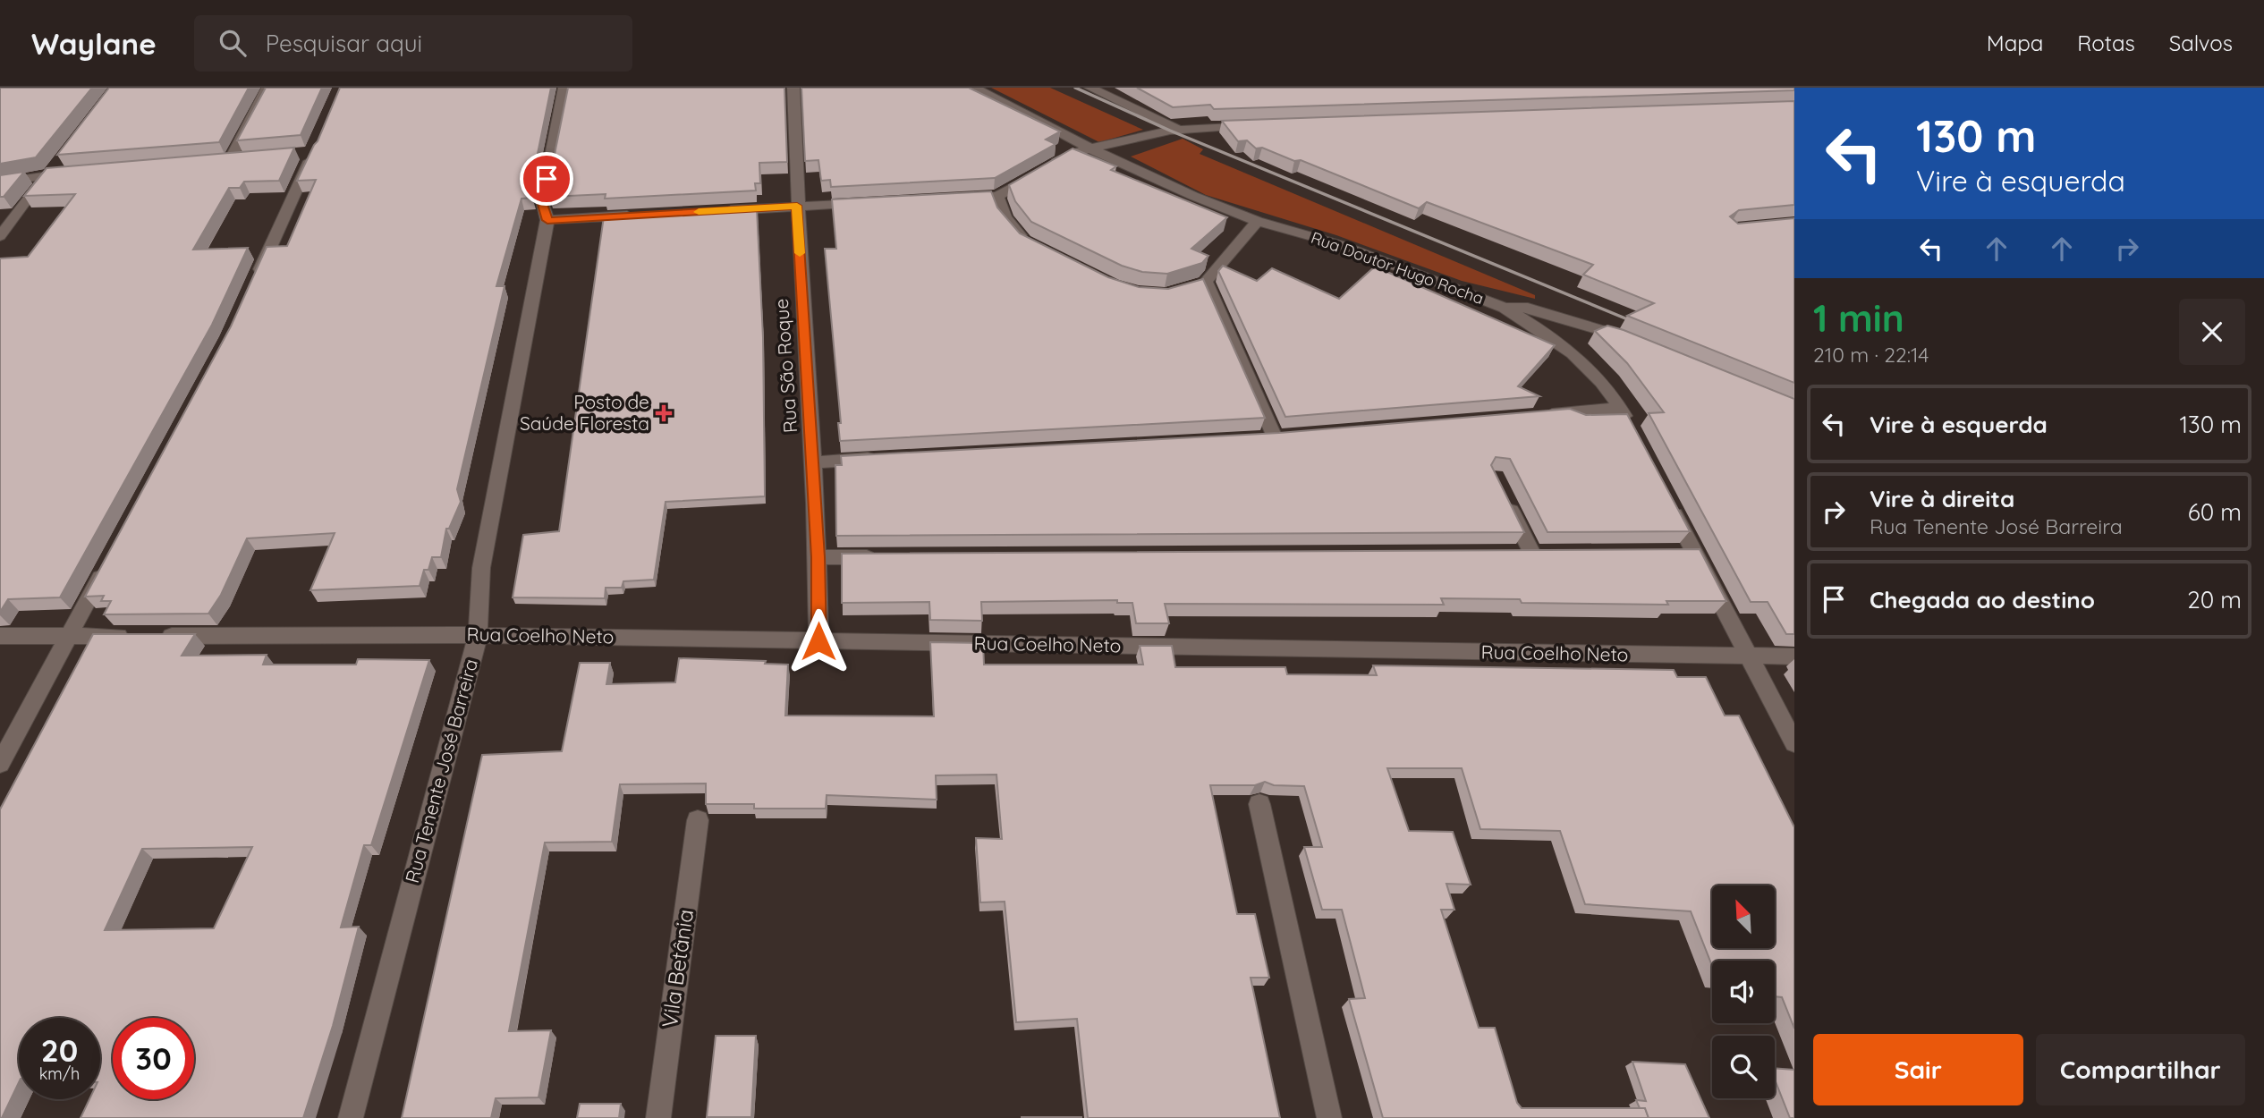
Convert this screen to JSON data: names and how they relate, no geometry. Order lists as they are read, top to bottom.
{
  "streets": {
    "street": [
      "Rua Doutor Hugo Rocha",
      "Rua São Roque",
      "Rua Coelho Neto",
      "Rua Tenente José Barreira",
      "Vila Betânia"
    ]
  },
  "crossings": [
    ["Rua São Roque", "Rua Coelho Neto"],
    ["Rua Coelho Neto", "Rua Tenente José Barreira"]
  ],
  "places": {
    "health": ["Posto de Saúde Floresta"]
  },
  "north": "top left",
  "page": {
    "header": "Waylane",
    "search": "Pesquisar aqui",
    "nav": ["Mapa", "Rotas", "Salvos"],
    "turn": ["130 m", "Vire à esquerda"],
    "heading": ["1 min", "210 m · 22:14"],
    "list": [
      {
        "name": "Vire à esquerda",
        "value": "130 m"
      },
      {
        "name": "Vire à direita",
        "note": "Rua Tenente José Barreira",
        "value": "60 m"
      },
      {
        "name": "Chegada ao destino",
        "value": "20 m"
      }
    ],
    "speed": "20 km/h",
    "limit": "30",
    "buttons": ["Sair", "Compartilhar"]
  }
}
